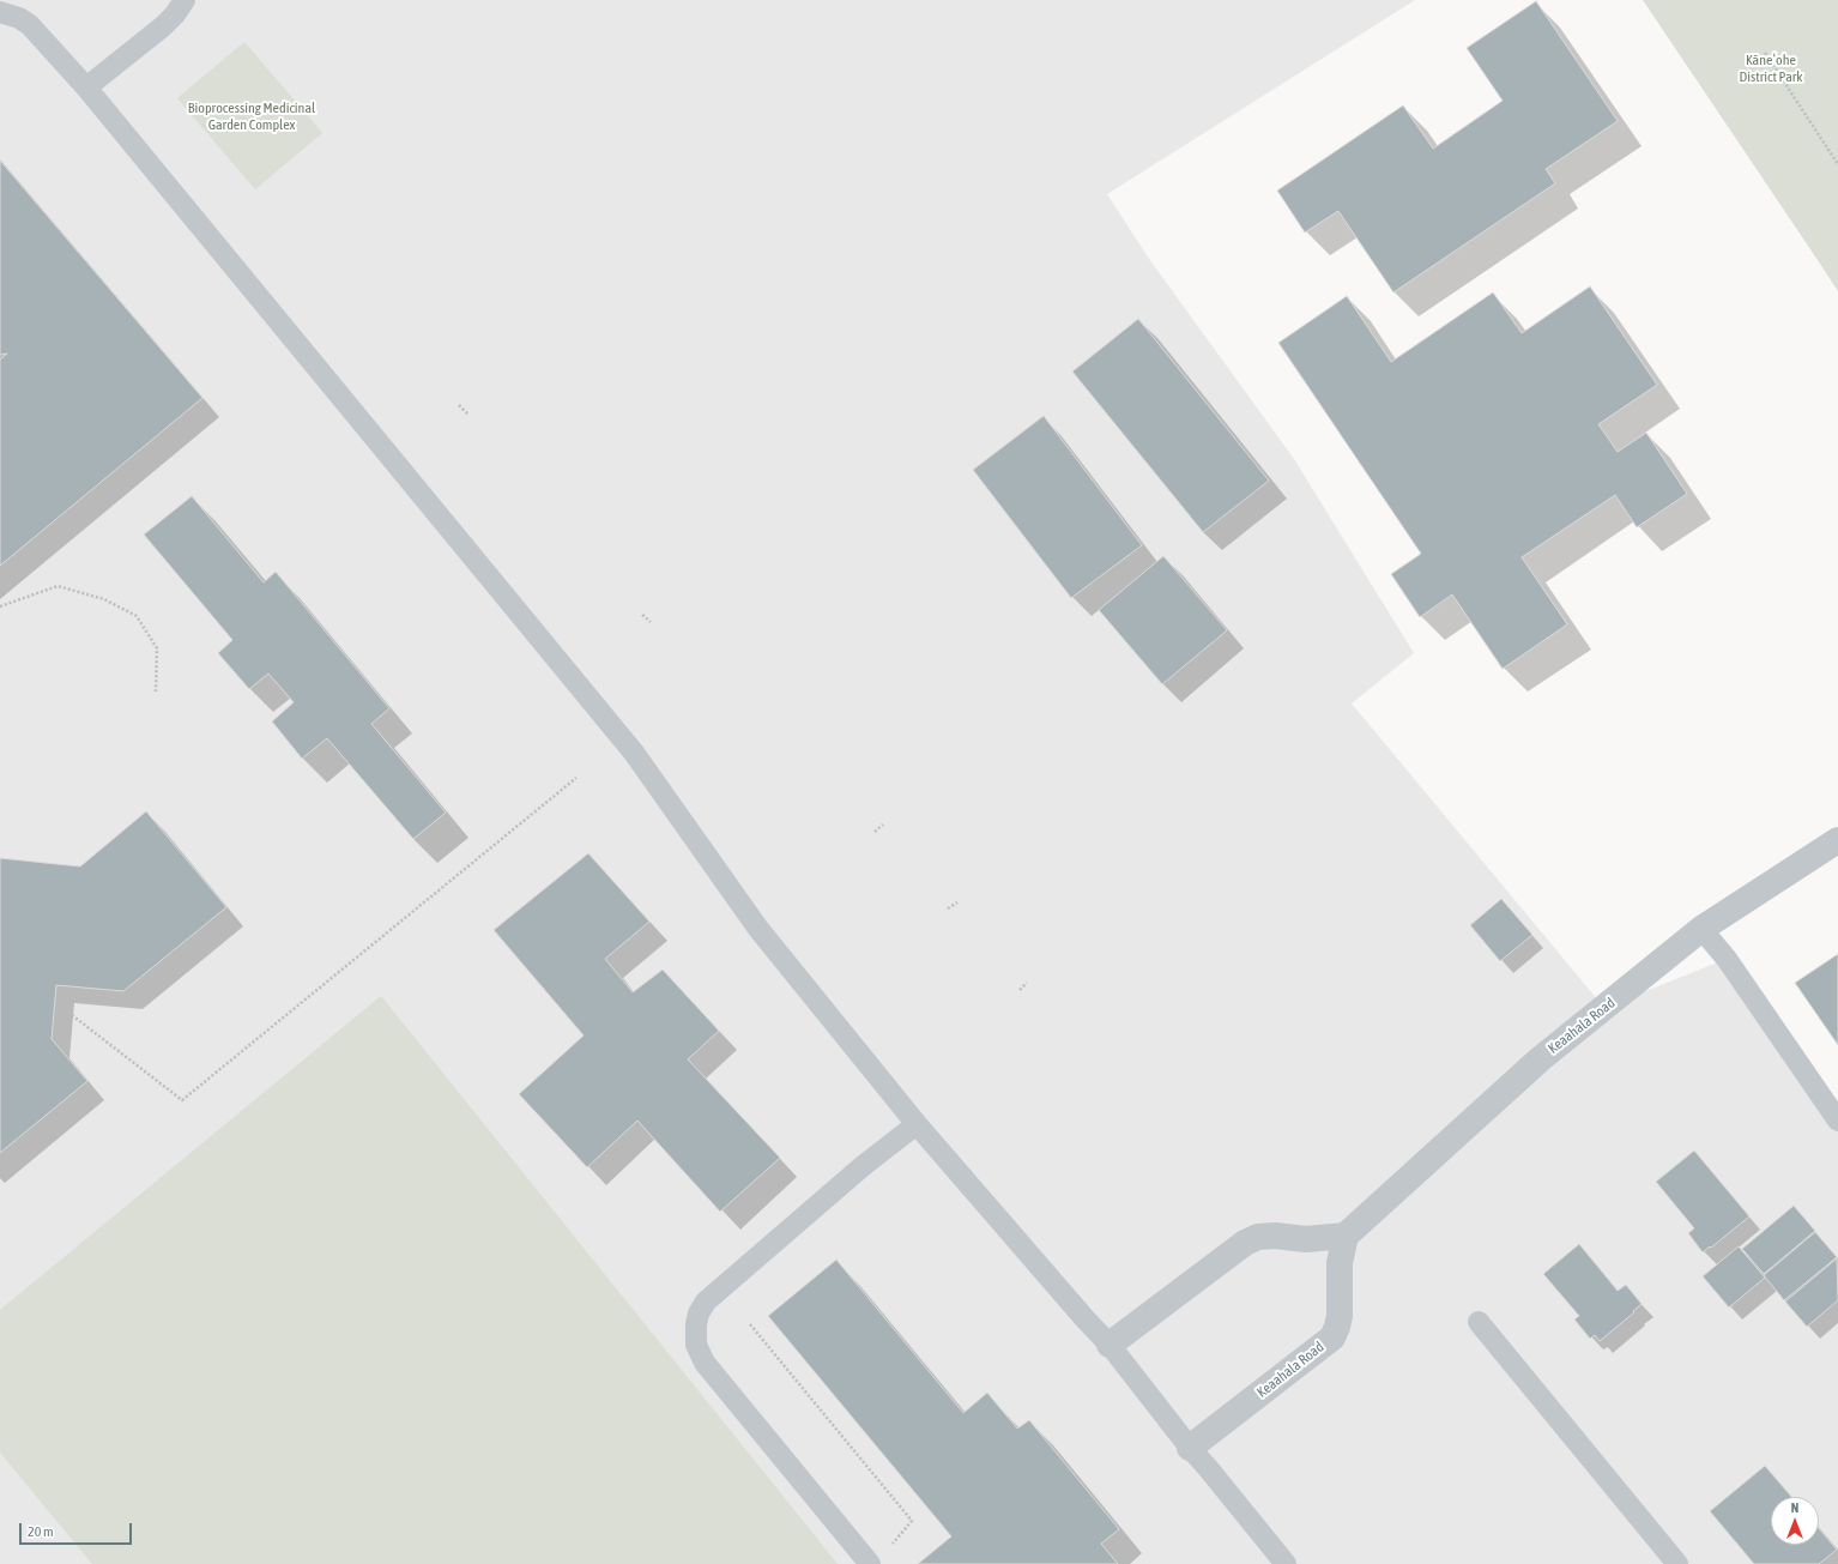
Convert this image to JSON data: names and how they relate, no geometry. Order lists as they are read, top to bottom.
{
  "streets": {
    "street": ["Keaahala Road"]
  },
  "parks": ["Kāneʻohe District Park", "Bioprocessing Medicinal Garden Complex"],
  "scale_bar": "20 m",
  "north": "top"
}
